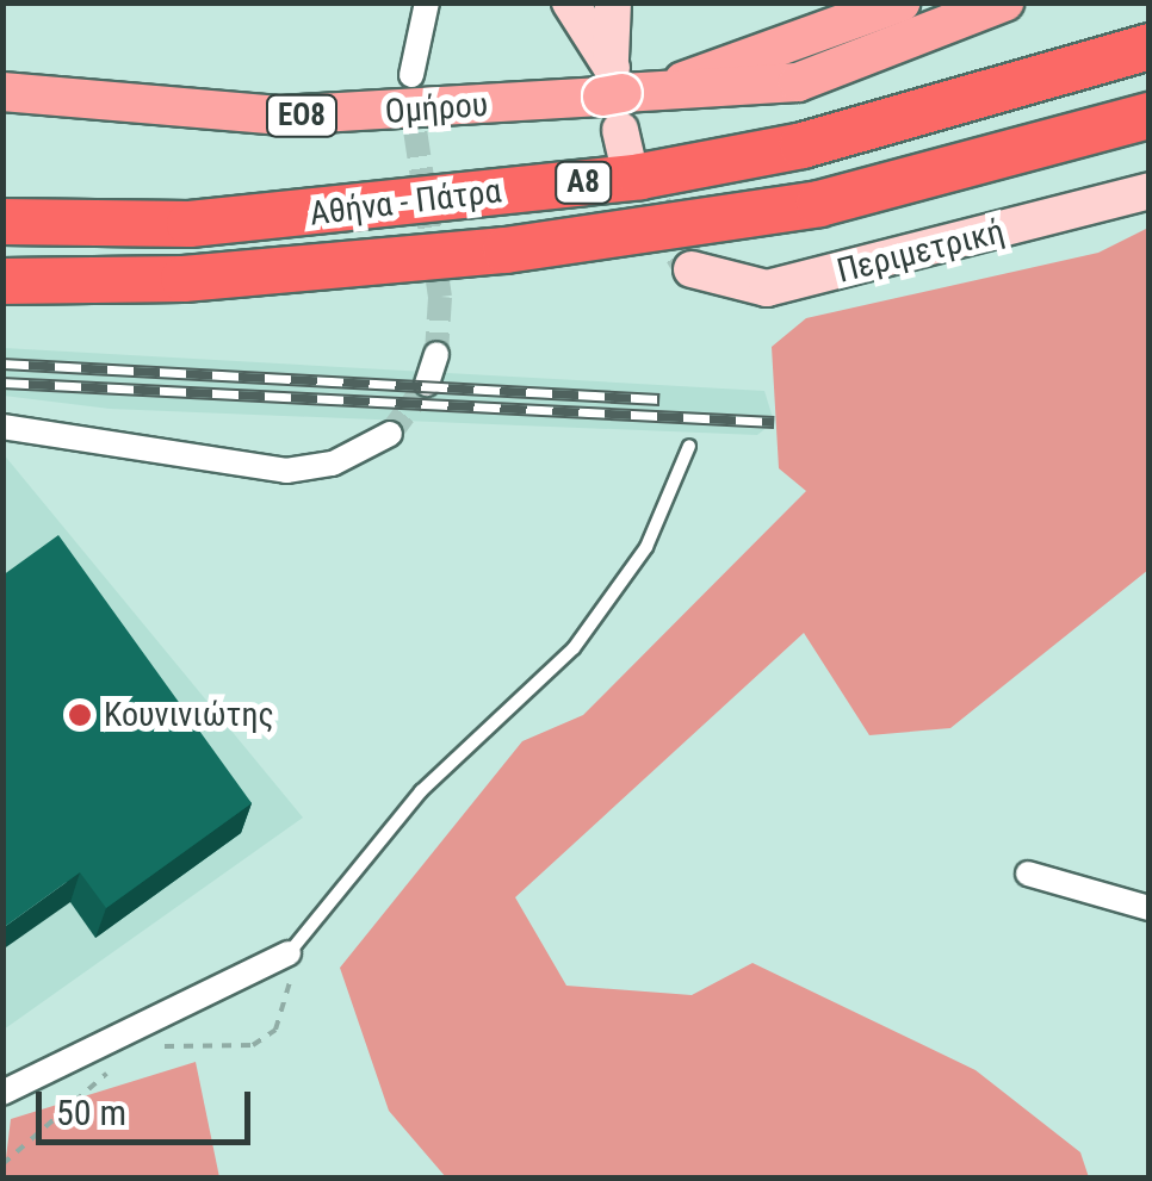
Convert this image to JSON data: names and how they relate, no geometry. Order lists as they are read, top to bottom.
{
  "streets": {
    "highway": ["Α8", "Αθήνα - Πάτρα"],
    "main road": ["Ομήρου", "ΕΟ8"],
    "street": ["Περιμετρική"]
  },
  "places": ["Κουνινιώτης"],
  "scale_bar": "50 m"
}
